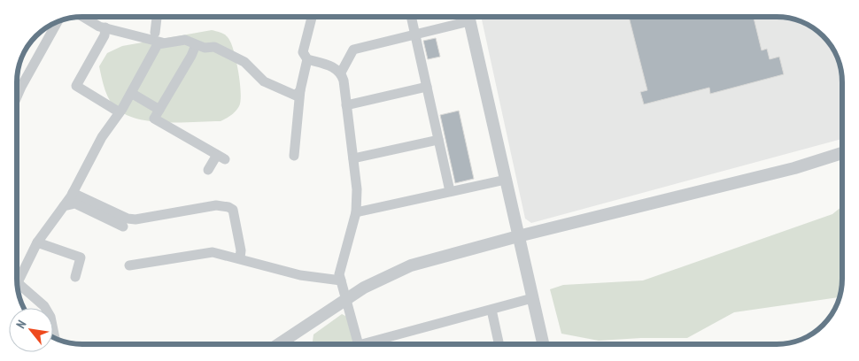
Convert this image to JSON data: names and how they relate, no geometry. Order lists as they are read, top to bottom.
{
  "north": "top left"
}
